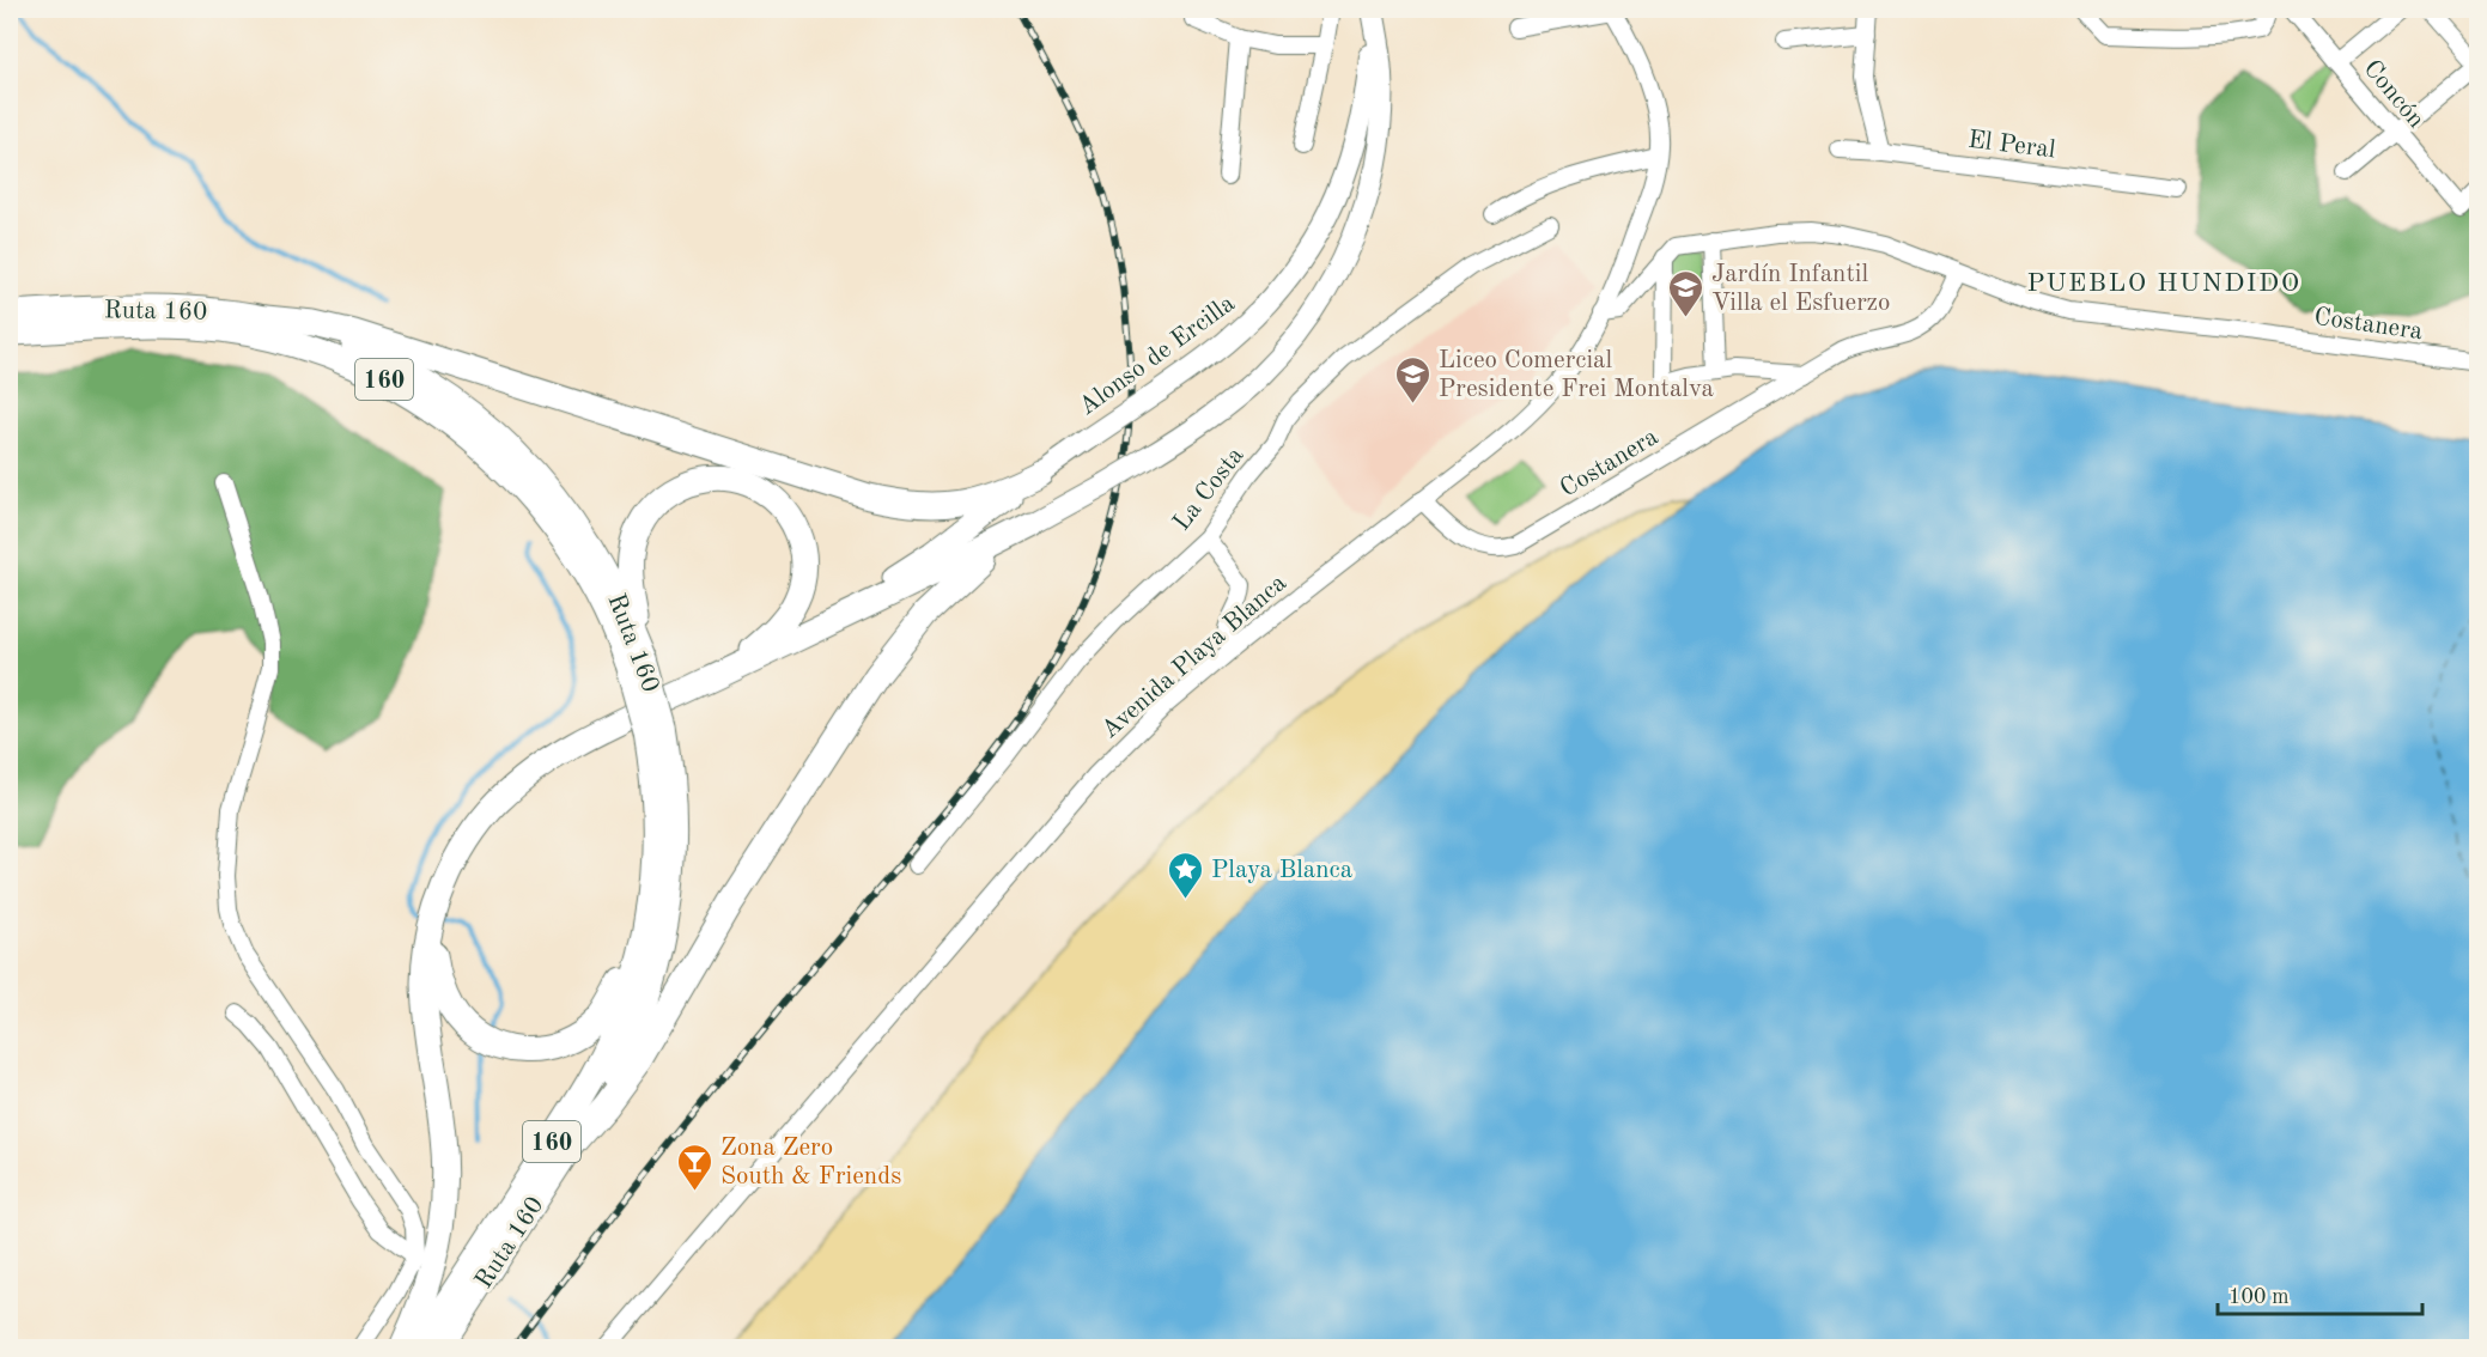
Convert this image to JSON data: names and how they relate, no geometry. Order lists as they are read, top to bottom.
{
  "streets": {
    "highway": ["Ruta 160", "160"],
    "main road": ["Alonso de Ercilla"],
    "street": [
      "Concón",
      "El Peral",
      "Costanera",
      "La Costa",
      "Avenida Playa Blanca"
    ]
  },
  "crossings": [
    ["Costanera", "Avenida Playa Blanca"]
  ],
  "districts": ["PUEBLO HUNDIDO"],
  "places": {
    "school or university": ["Jardín Infantil Villa el Esfuerzo", "Liceo Comercial Presidente Frei Montalva"],
    "place": ["Playa Blanca"],
    "bar": ["Zona Zero South & Friends"]
  },
  "scale_bar": "100 m"
}
